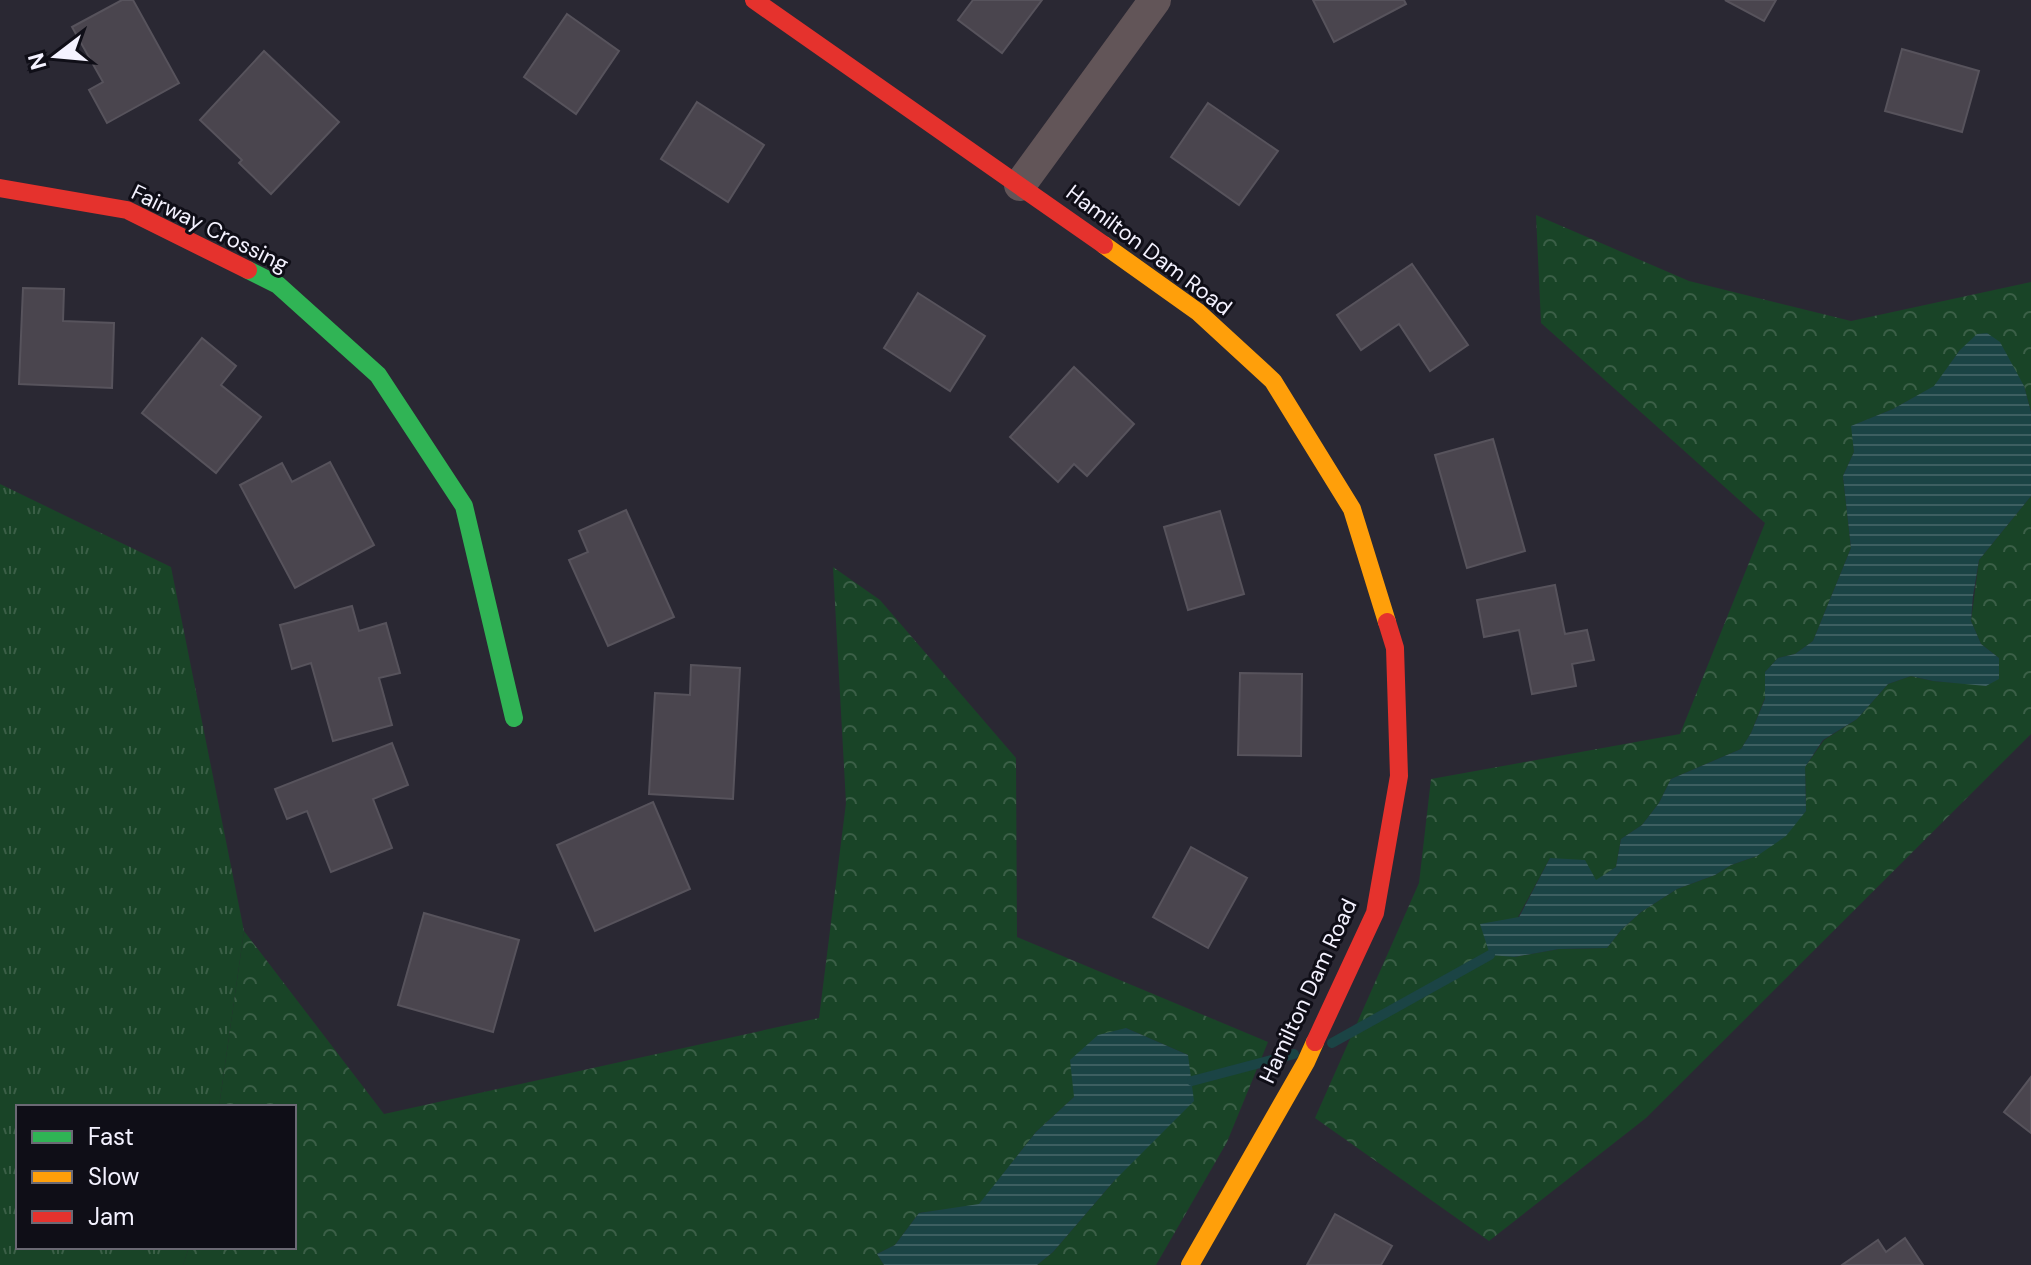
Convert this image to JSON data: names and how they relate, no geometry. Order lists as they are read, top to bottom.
{
  "streets": {
    "street": ["Fairway Crossing", "Hamilton Dam Road"]
  },
  "legend": ["Fast", "Slow", "Jam"],
  "north": "left"
}
